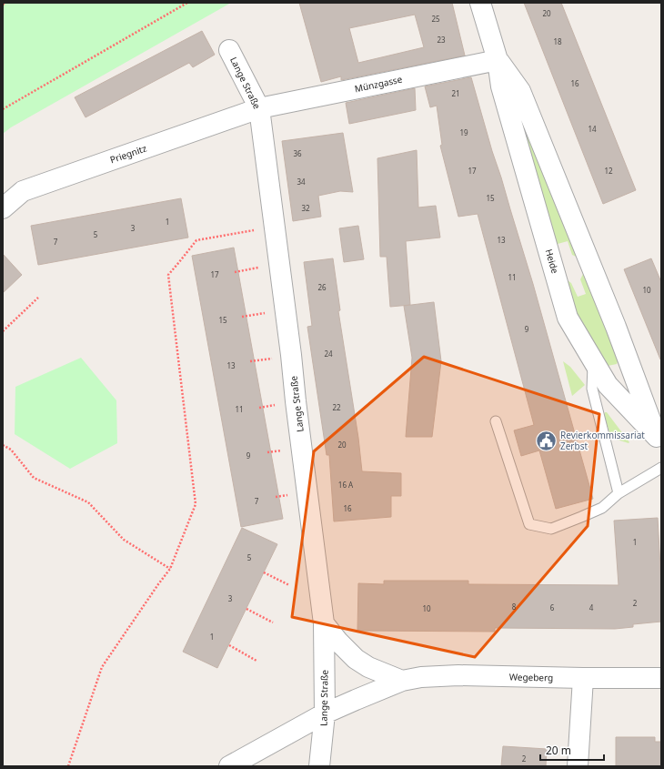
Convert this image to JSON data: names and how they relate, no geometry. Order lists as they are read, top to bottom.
{
  "streets": {
    "street": [
      "Lange Straße",
      "Münzgasse",
      "Priegnitz",
      "Heide",
      "Wegeberg"
    ]
  },
  "crossings": [
    ["Lange Straße", "Münzgasse"],
    ["Lange Straße", "Priegnitz"],
    ["Lange Straße", "Wegeberg"],
    ["Münzgasse", "Priegnitz"],
    ["Münzgasse", "Heide"]
  ],
  "places": {
    "public building": ["Revierkommissariat Zerbst"]
  },
  "house_numbers": [
    "20",
    "25",
    "23",
    "18",
    "16",
    "21",
    "14",
    "19",
    "36",
    "17",
    "12",
    "34",
    "15",
    "32",
    "1",
    "3",
    "5",
    "13",
    "7",
    "17",
    "11",
    "26",
    "10",
    "15",
    "9",
    "24",
    "13",
    "22",
    "11",
    "20",
    "9",
    "16 A",
    "7",
    "16",
    "1",
    "5",
    "3",
    "2",
    "8",
    "6",
    "4",
    "10",
    "1",
    "2"
  ],
  "scale_bar": "20 m"
}
